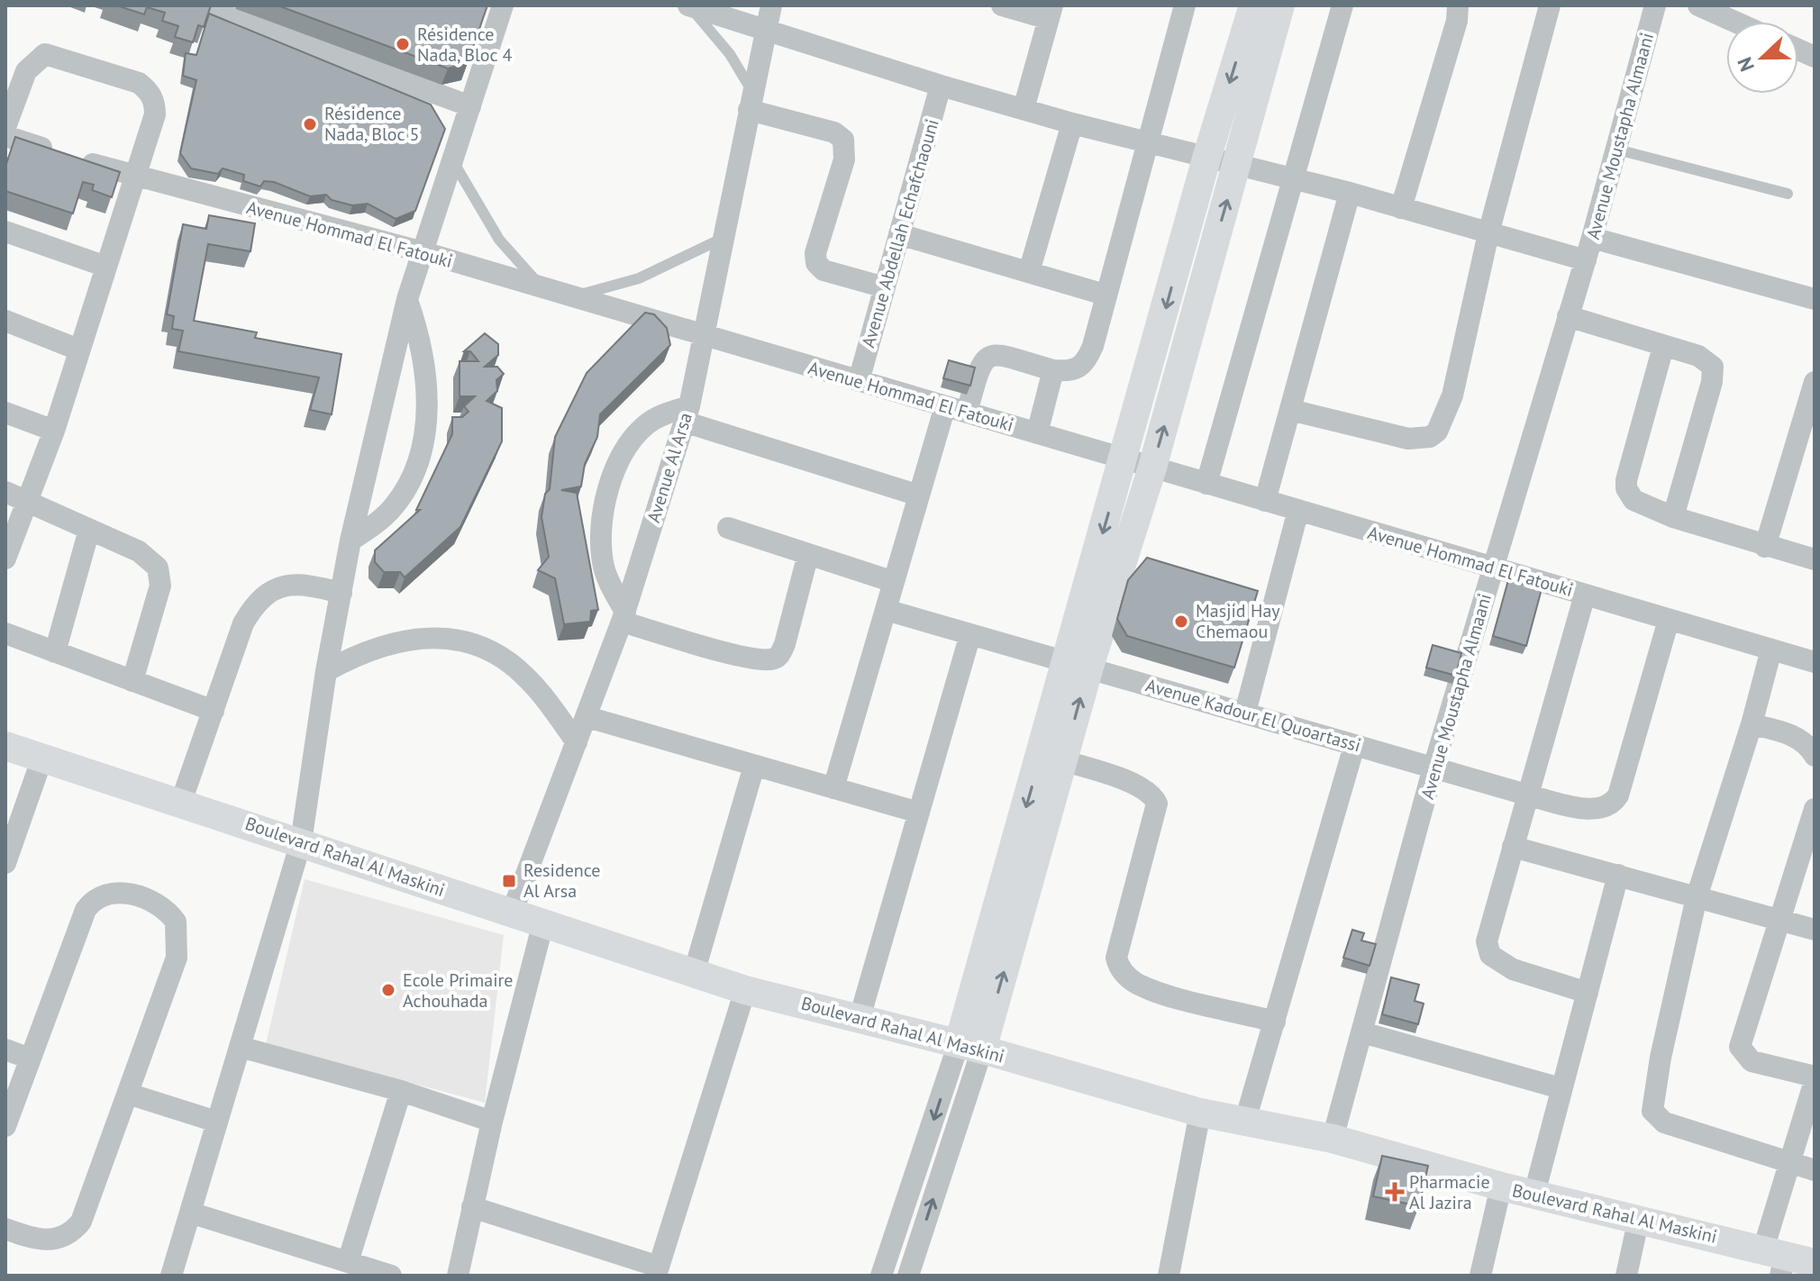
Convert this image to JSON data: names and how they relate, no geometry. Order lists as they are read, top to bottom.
{
  "streets": {
    "street": [
      "Avenue Moustapha Almaani",
      "Avenue Abdellah Echafchaouni",
      "Avenue Hommad El Fatouki",
      "Avenue Al Arsa",
      "Avenue Kadour El Quoartassi",
      "Boulevard Rahal Al Maskini"
    ]
  },
  "crossings": [
    ["Avenue Moustapha Almaani", "Avenue Hommad El Fatouki"],
    ["Avenue Moustapha Almaani", "Avenue Kadour El Quoartassi"],
    ["Avenue Moustapha Almaani", "Boulevard Rahal Al Maskini"],
    ["Avenue Abdellah Echafchaouni", "Avenue Hommad El Fatouki"],
    ["Avenue Hommad El Fatouki", "Avenue Al Arsa"],
    ["Avenue Hommad El Fatouki", "Avenue Kadour El Quoartassi"],
    ["Avenue Al Arsa", "Boulevard Rahal Al Maskini"]
  ],
  "places": {
    "other": [
      "Résidence Nada, Bloc 4",
      "Résidence Nada, Bloc 5",
      "Masjid Hay Chemaou",
      "Ecole Primaire Achouhada"
    ],
    "transit": ["Residence Al Arsa"],
    "health": ["Pharmacie Al Jazira"]
  },
  "north": "left"
}
